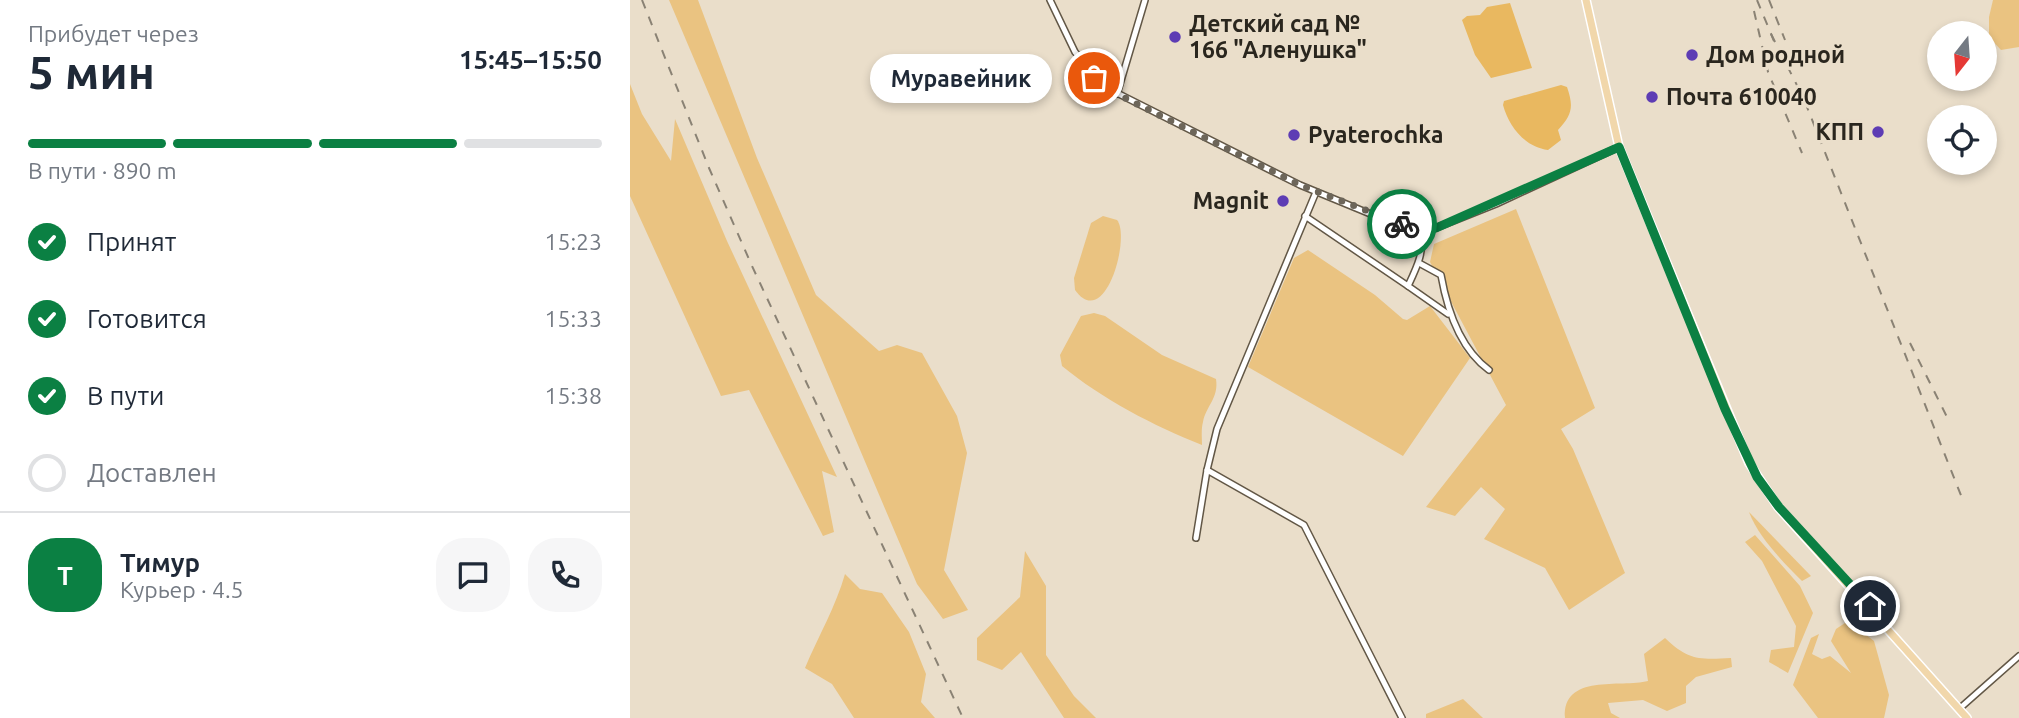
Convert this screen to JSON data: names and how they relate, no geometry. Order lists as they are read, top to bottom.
{
  "places": [
    "Детский сад № 166 \"Аленушка\"",
    "Дом родной",
    "Муравейник",
    "Почта 610040",
    "КПП",
    "Pyaterochka",
    "Magnit"
  ],
  "north": "bottom",
  "page": {
    "heading": ["5 мин", "Прибудет через", "15:45–15:50"],
    "panel": ["Тимур", "Курьер · 4.5"],
    "bubble": "Муравейник",
    "bar": "В пути · 890 m",
    "list": [
      ["Принят", "15:23"],
      ["Готовится", "15:33"],
      ["В пути", "15:38"],
      "Доставлен"
    ],
    "round": "Т"
  }
}
